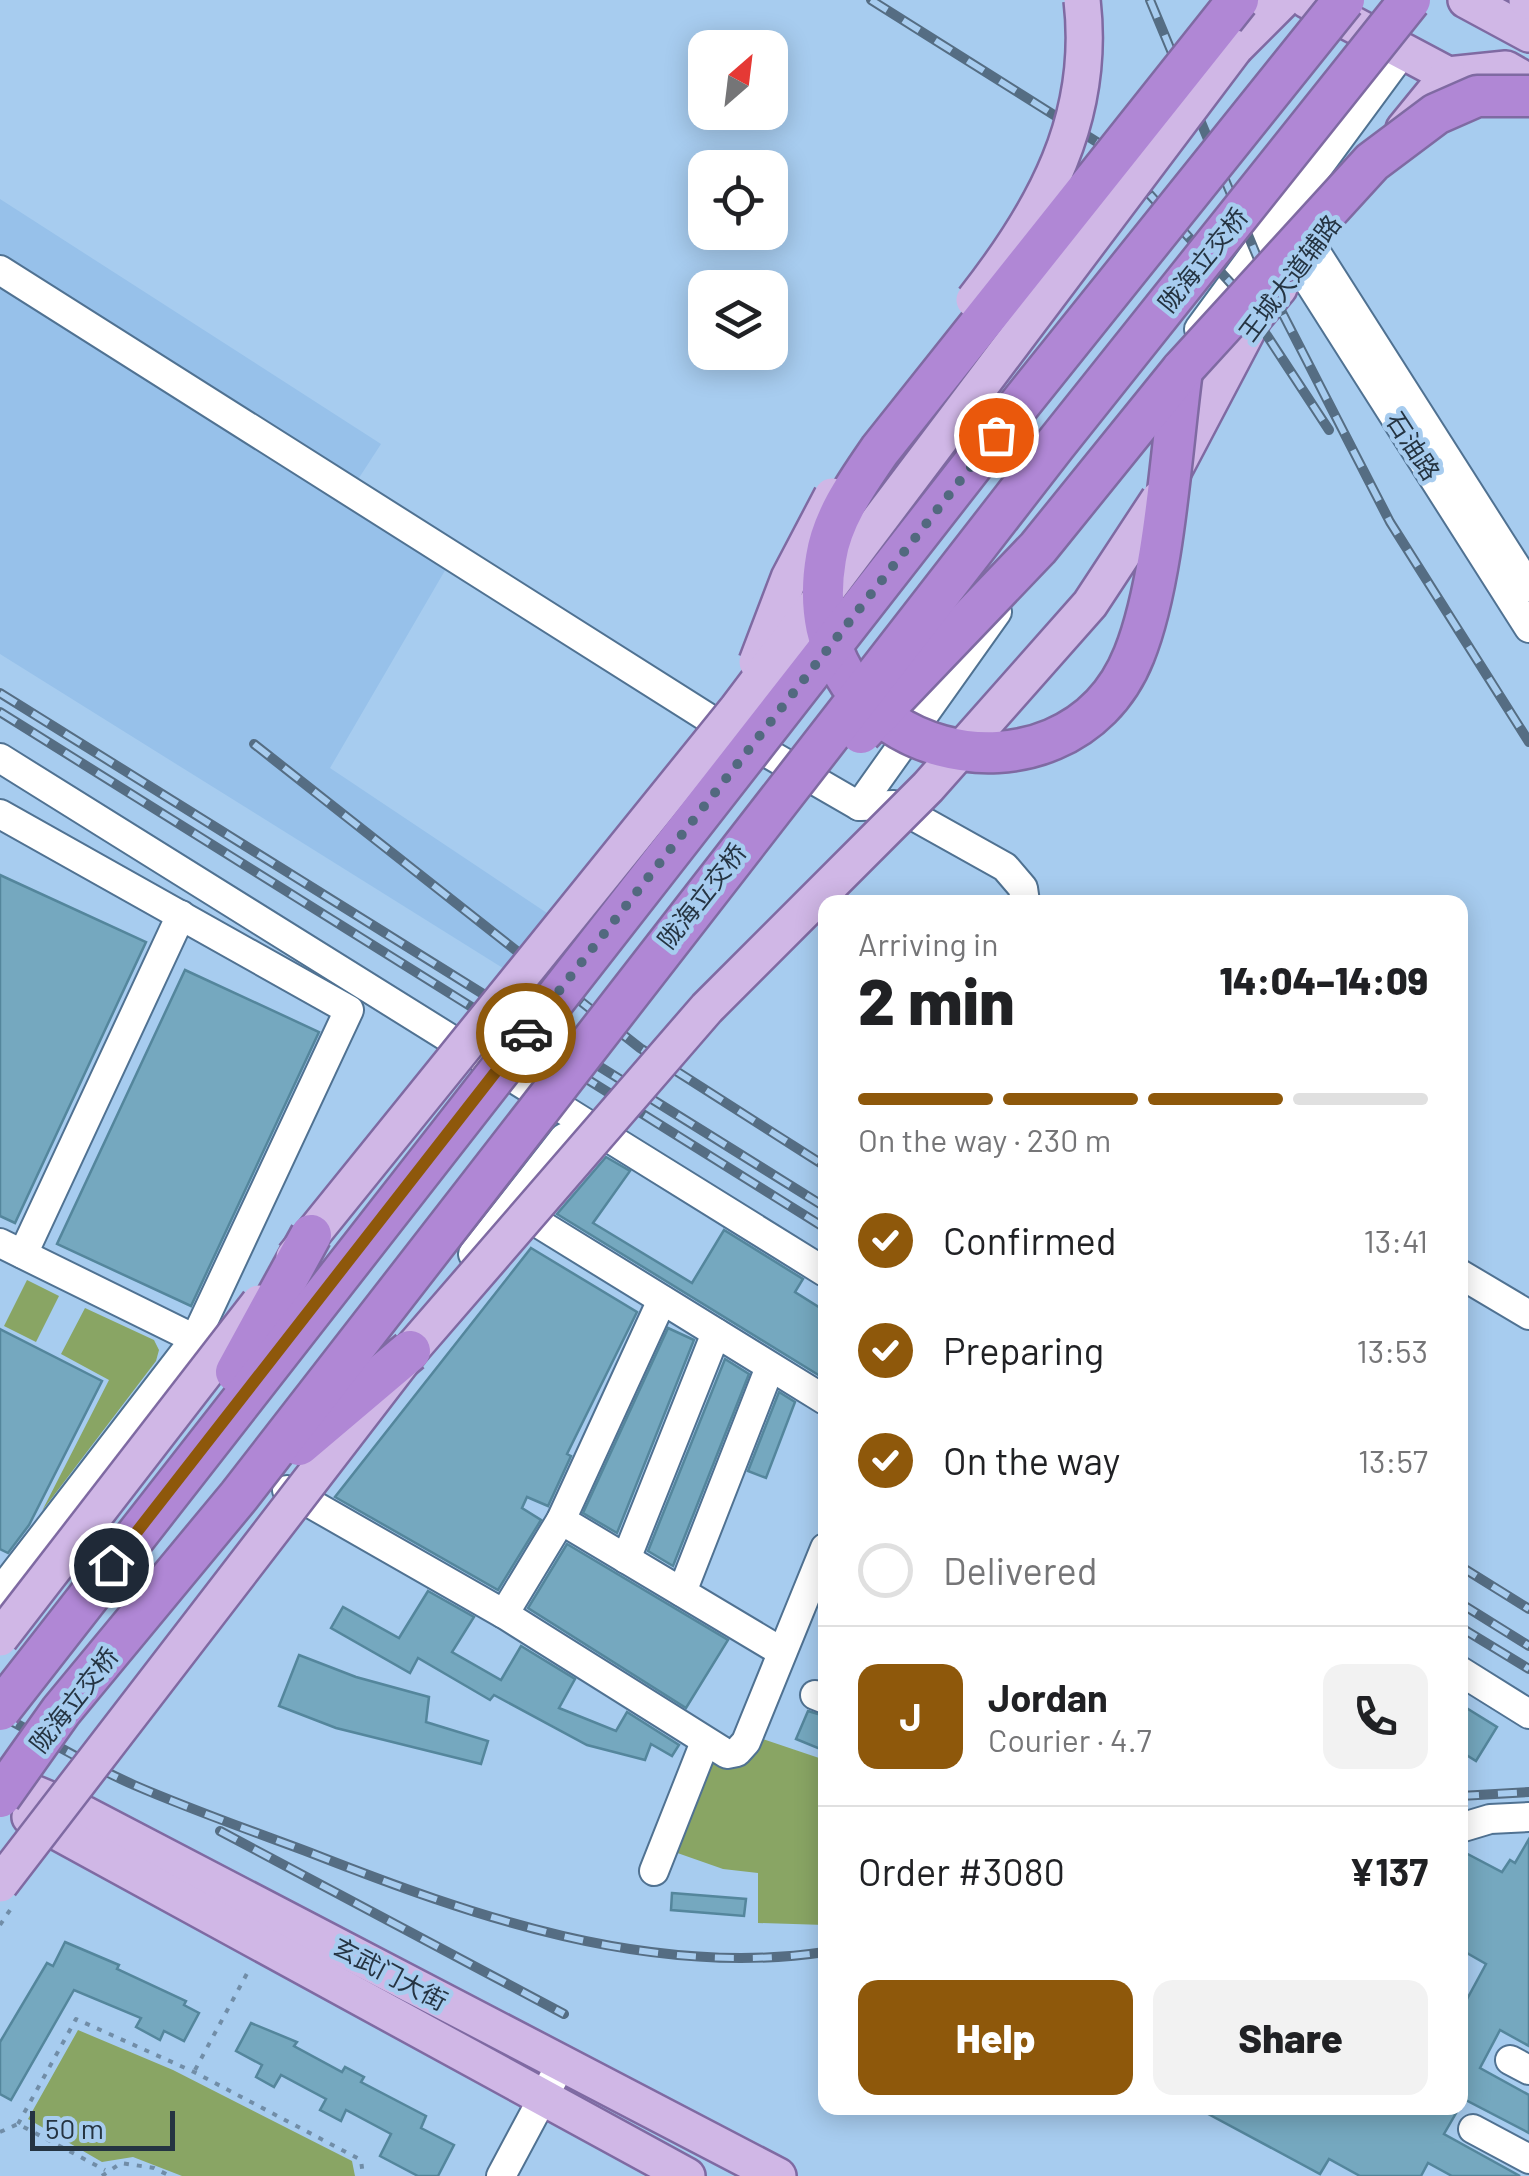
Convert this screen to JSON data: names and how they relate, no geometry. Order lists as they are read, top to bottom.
{
  "streets": {
    "highway": ["陇海立交桥"],
    "main road": ["王城大道辅路", "玄武门大街"],
    "street": ["石油路"]
  },
  "crossings": [
    ["陇海立交桥", "玄武门大街"],
    ["王城大道辅路", "石油路"]
  ],
  "scale_bar": "50 m",
  "north": "top right",
  "page": {
    "heading": ["2 min", "Arriving in", "14:04–14:09"],
    "panel": [
      "Jordan",
      "Courier · 4.7",
      "Order #3080",
      "¥137"
    ],
    "bar": "On the way · 230 m",
    "list": [
      ["Confirmed", "13:41"],
      ["Preparing", "13:53"],
      ["On the way", "13:57"],
      "Delivered"
    ],
    "round": "J",
    "buttons": ["Help", "Share"],
    "scale": "50 m"
  }
}
